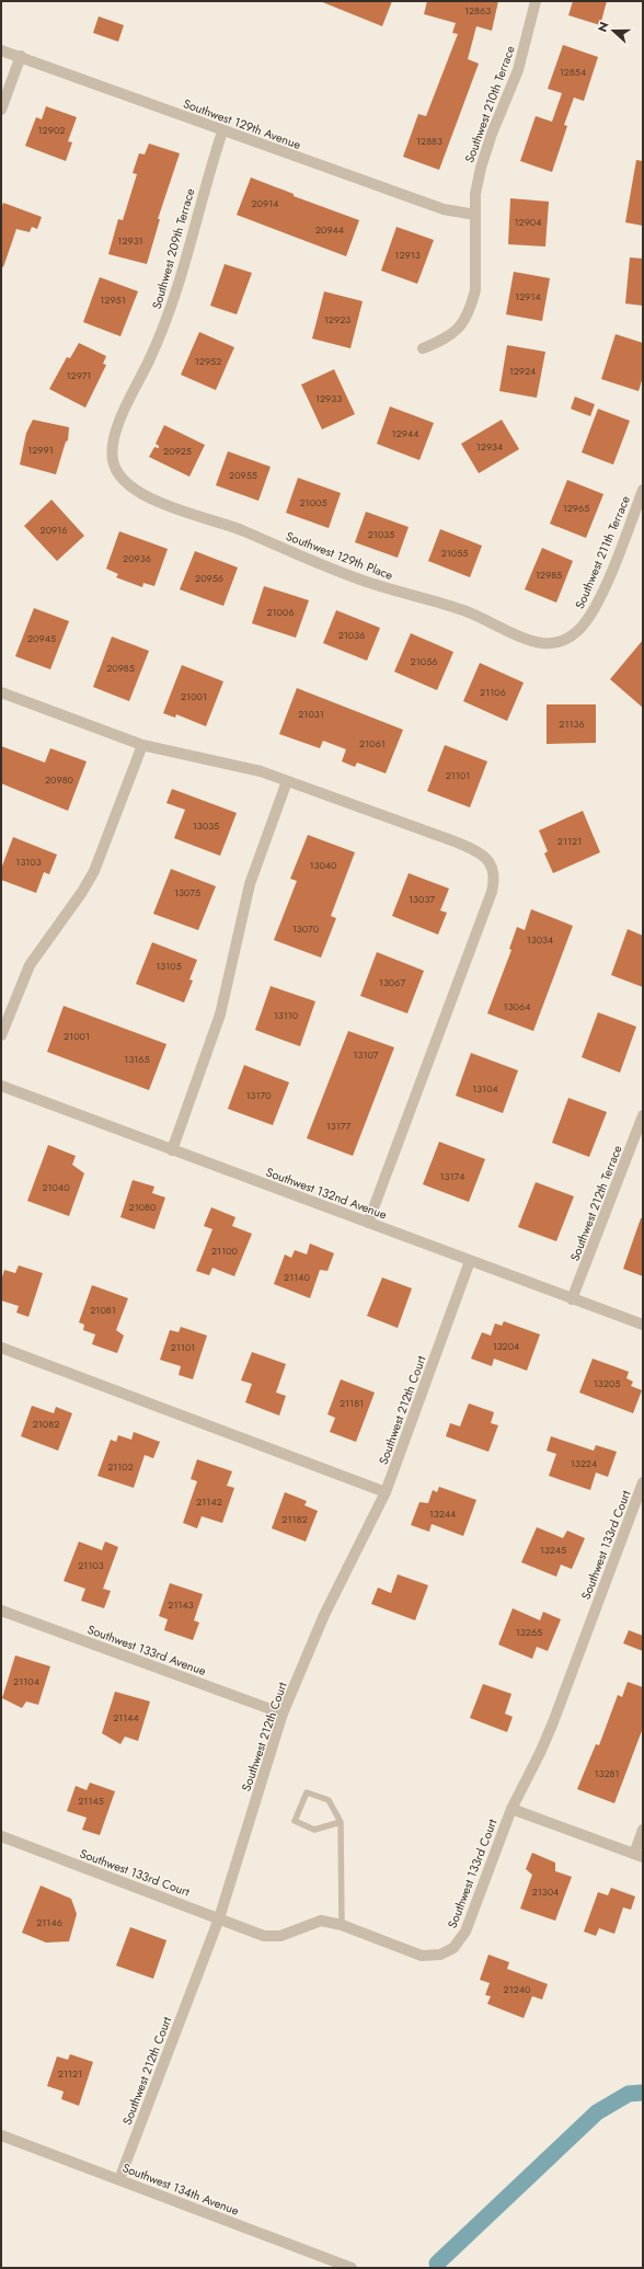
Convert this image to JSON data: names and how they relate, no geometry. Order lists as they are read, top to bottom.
{
  "streets": {
    "street": [
      "Southwest 210th Terrace",
      "Southwest 129th Avenue",
      "Southwest 209th Terrace",
      "Southwest 211th Terrace",
      "Southwest 129th Place",
      "Southwest 132nd Avenue",
      "Southwest 212th Terrace",
      "Southwest 212th Court",
      "Southwest 133rd Court",
      "Southwest 133rd Avenue",
      "Southwest 134th Avenue"
    ]
  },
  "crossings": [
    ["Southwest 210th Terrace", "Southwest 129th Avenue"],
    ["Southwest 129th Avenue", "Southwest 209th Terrace"],
    ["Southwest 209th Terrace", "Southwest 129th Place"],
    ["Southwest 211th Terrace", "Southwest 129th Place"],
    ["Southwest 132nd Avenue", "Southwest 212th Terrace"],
    ["Southwest 132nd Avenue", "Southwest 212th Court"],
    ["Southwest 212th Court", "Southwest 133rd Court"],
    ["Southwest 212th Court", "Southwest 133rd Avenue"],
    ["Southwest 212th Court", "Southwest 134th Avenue"]
  ],
  "house_numbers": [
    "12863",
    "12854",
    "12902",
    "12883",
    "20914",
    "12904",
    "20944",
    "12931",
    "12913",
    "12914",
    "12951",
    "12923",
    "12952",
    "12924",
    "12971",
    "12933",
    "12944",
    "12934",
    "12991",
    "20925",
    "20955",
    "21005",
    "12965",
    "20916",
    "21035",
    "21055",
    "20936",
    "12985",
    "20956",
    "21006",
    "21036",
    "20945",
    "21056",
    "20985",
    "21106",
    "21001",
    "21031",
    "21136",
    "21061",
    "21101",
    "20980",
    "13035",
    "21121",
    "13103",
    "13040",
    "13075",
    "13037",
    "13070",
    "13034",
    "13105",
    "13067",
    "13064",
    "13110",
    "21001",
    "13107",
    "13165",
    "13104",
    "13170",
    "13177",
    "13174",
    "21040",
    "21080",
    "21100",
    "21140",
    "21081",
    "13204",
    "21101",
    "13205",
    "21181",
    "21082",
    "13224",
    "21102",
    "21142",
    "13244",
    "21182",
    "13245",
    "21103",
    "21143",
    "13265",
    "21104",
    "21144",
    "13281",
    "21145",
    "21304",
    "21146",
    "21240",
    "21121"
  ],
  "north": "left"
}
